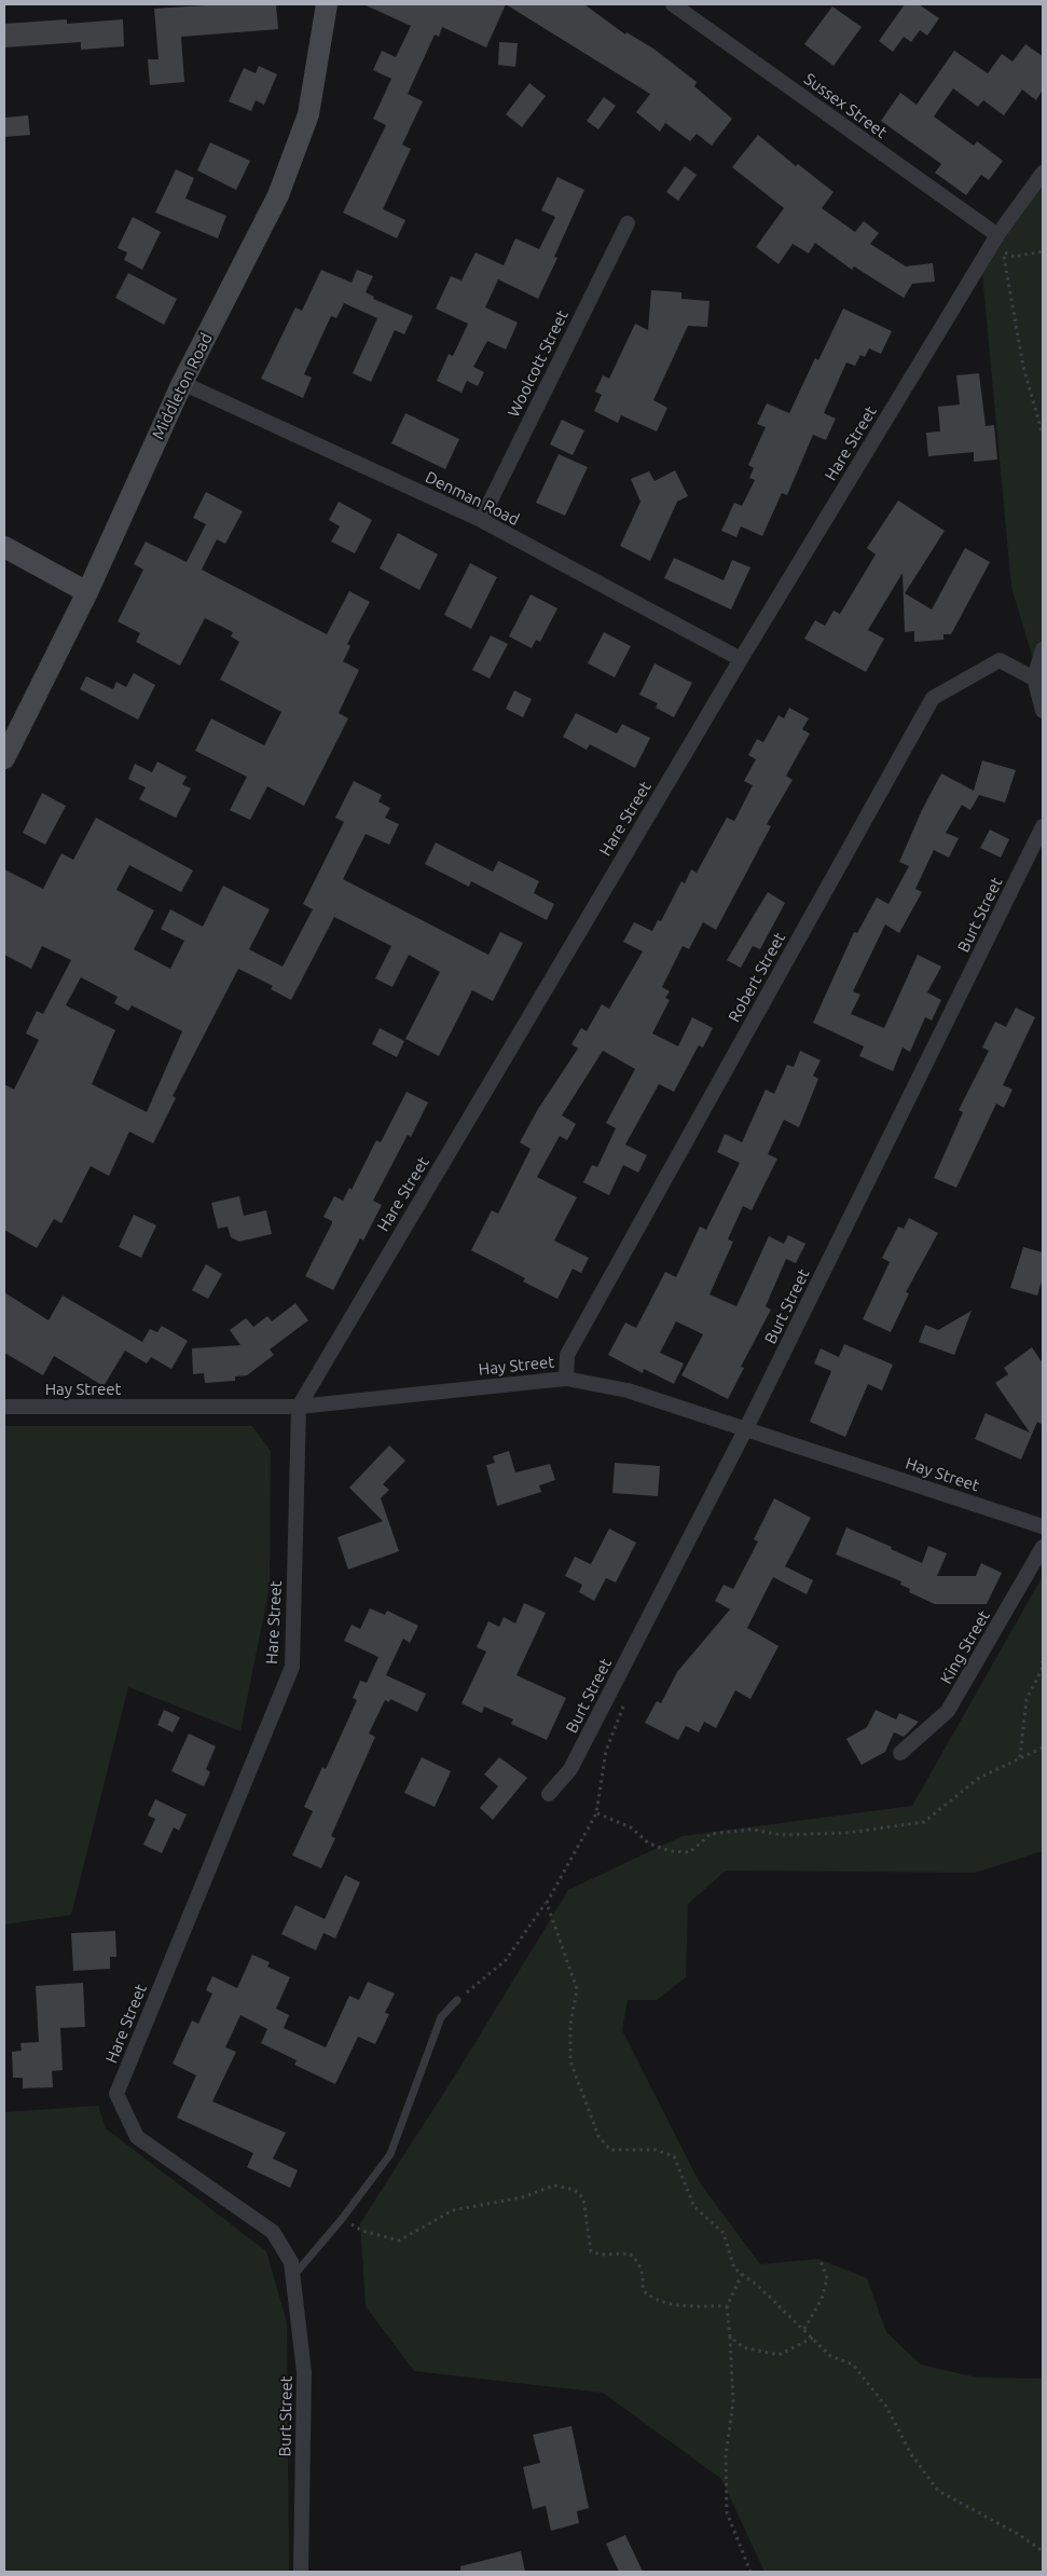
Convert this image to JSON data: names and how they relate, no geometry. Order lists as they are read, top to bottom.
{
  "streets": {
    "main road": ["Middleton Road"],
    "street": [
      "Sussex Street",
      "Woolcott Street",
      "Hare Street",
      "Denman Road",
      "Burt Street",
      "Robert Street",
      "Hay Street",
      "King Street"
    ]
  },
  "crossings": [
    ["Sussex Street", "Hare Street"],
    ["Woolcott Street", "Denman Road"],
    ["Middleton Road", "Denman Road"],
    ["Hare Street", "Denman Road"],
    ["Hare Street", "Burt Street"],
    ["Hare Street", "Hay Street"],
    ["Burt Street", "Hay Street"],
    ["Robert Street", "Hay Street"]
  ]
}
